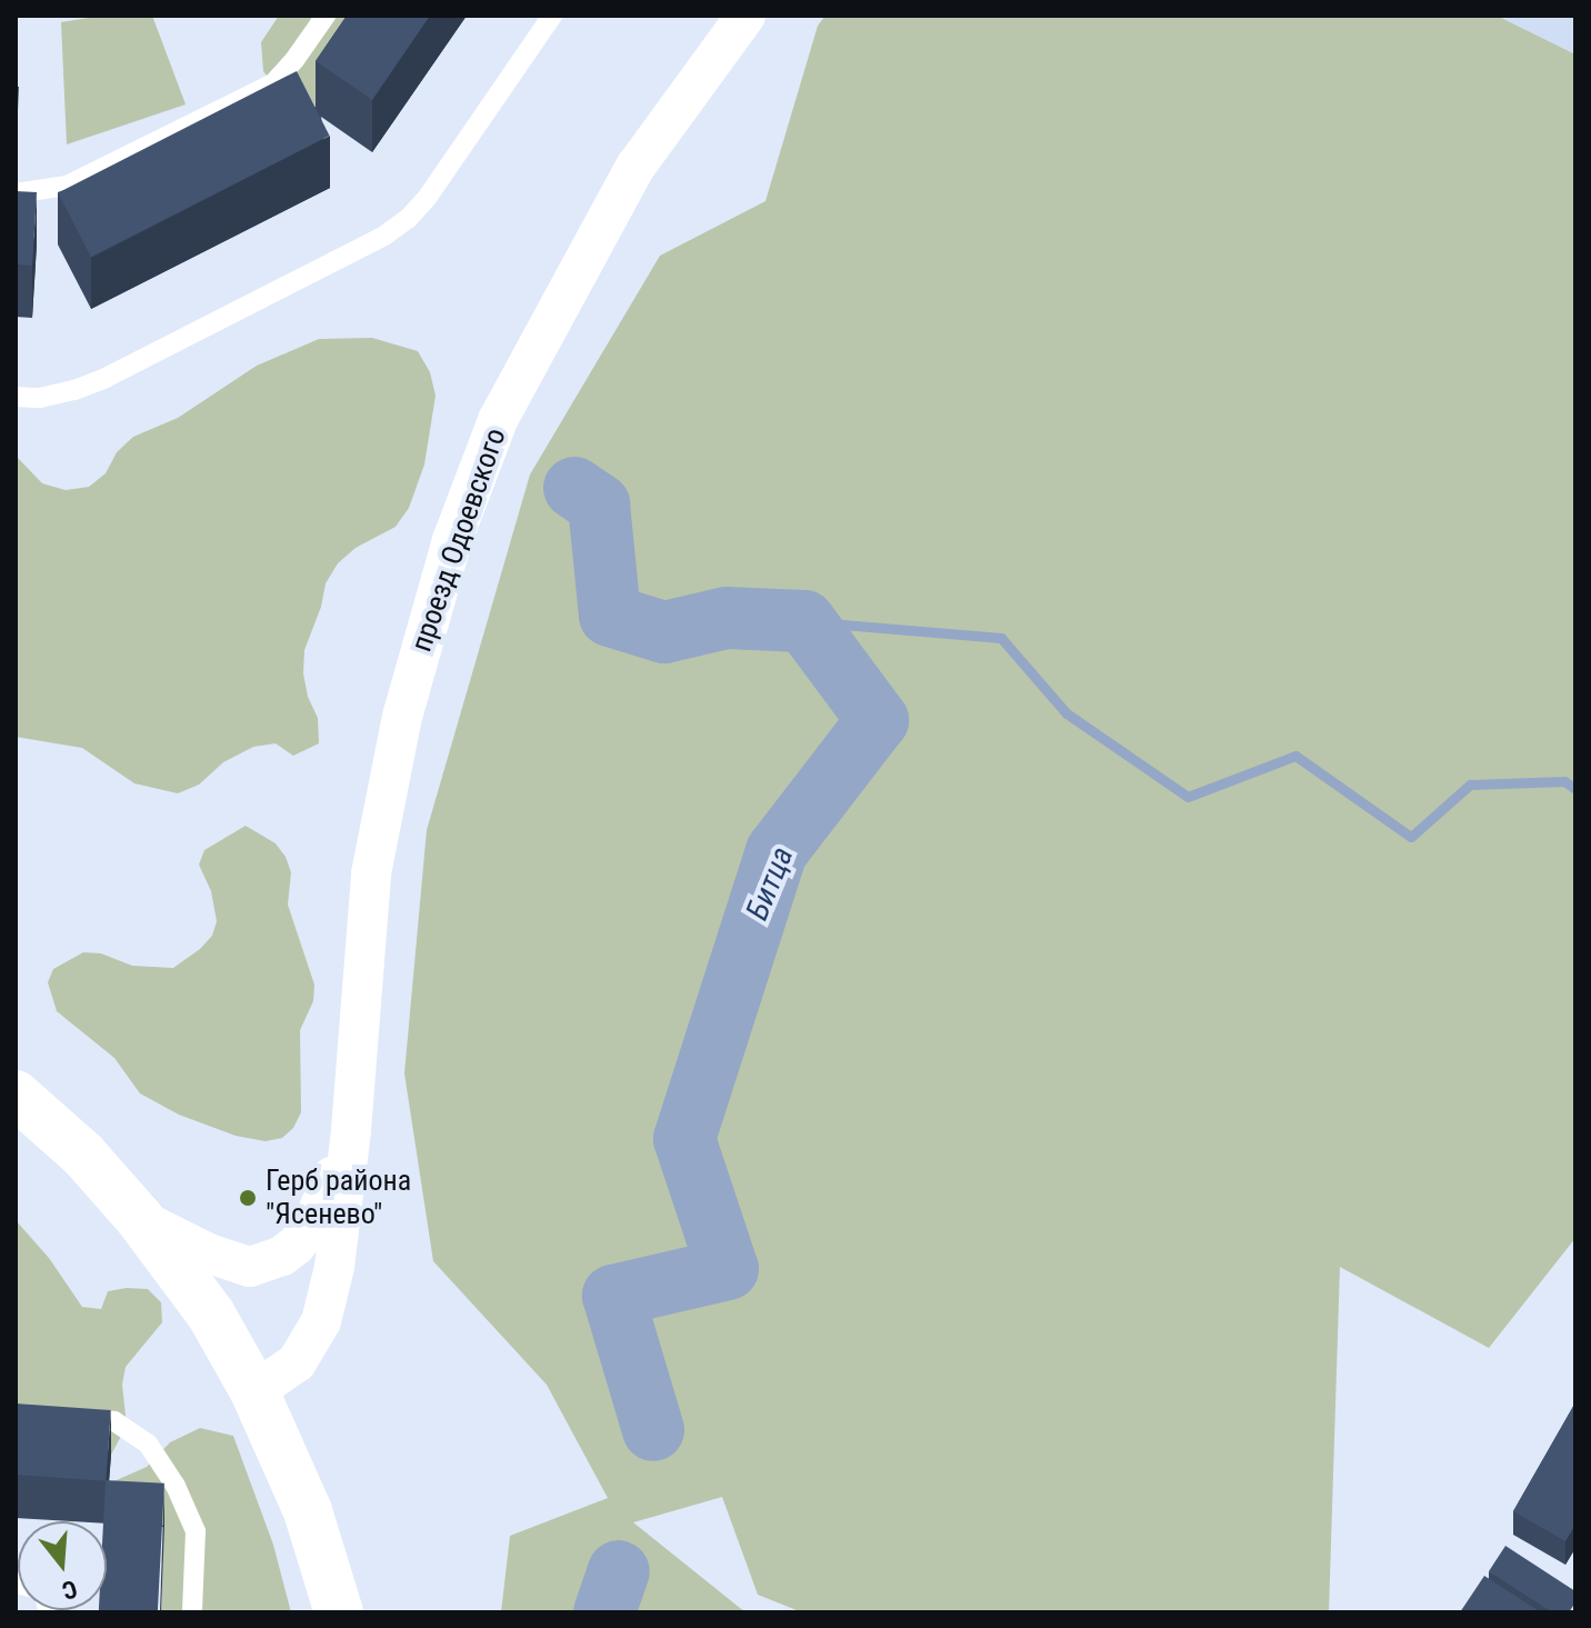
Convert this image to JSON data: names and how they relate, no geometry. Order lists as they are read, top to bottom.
{
  "streets": {
    "street": ["проезд Одоевского"]
  },
  "water": ["Битца"],
  "places": ["Герб района \"Ясенево\""],
  "north": "bottom"
}
